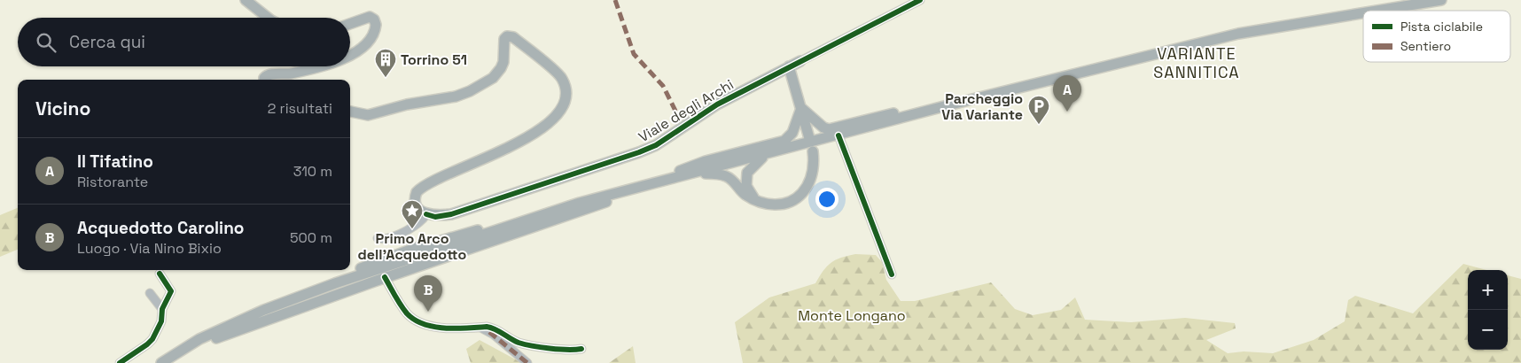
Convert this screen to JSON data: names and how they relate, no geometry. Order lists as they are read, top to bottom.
{
  "streets": {
    "main road": ["Viale degli Archi"]
  },
  "districts": ["VARIANTE SANNITICA"],
  "parks": ["Monte Longano"],
  "places": {
    "building": ["Torrino 51"],
    "parking": ["Parcheggio Via Variante"],
    "place": ["Primo Arco dell'Acquedotto"]
  },
  "legend": ["Pista ciclabile", "Sentiero"],
  "page": {
    "search": "Cerca qui",
    "pins": ["A", "B"],
    "heading": ["Vicino", "2 risultati"],
    "list": [
      {
        "mark": "A",
        "name": "Il Tifatino",
        "note": "Ristorante",
        "value": "310 m"
      },
      {
        "mark": "B",
        "name": "Acquedotto Carolino",
        "note": "Luogo · Via Nino Bixio",
        "value": "500 m"
      }
    ],
    "map_buttons": ["+", "−"]
  }
}
